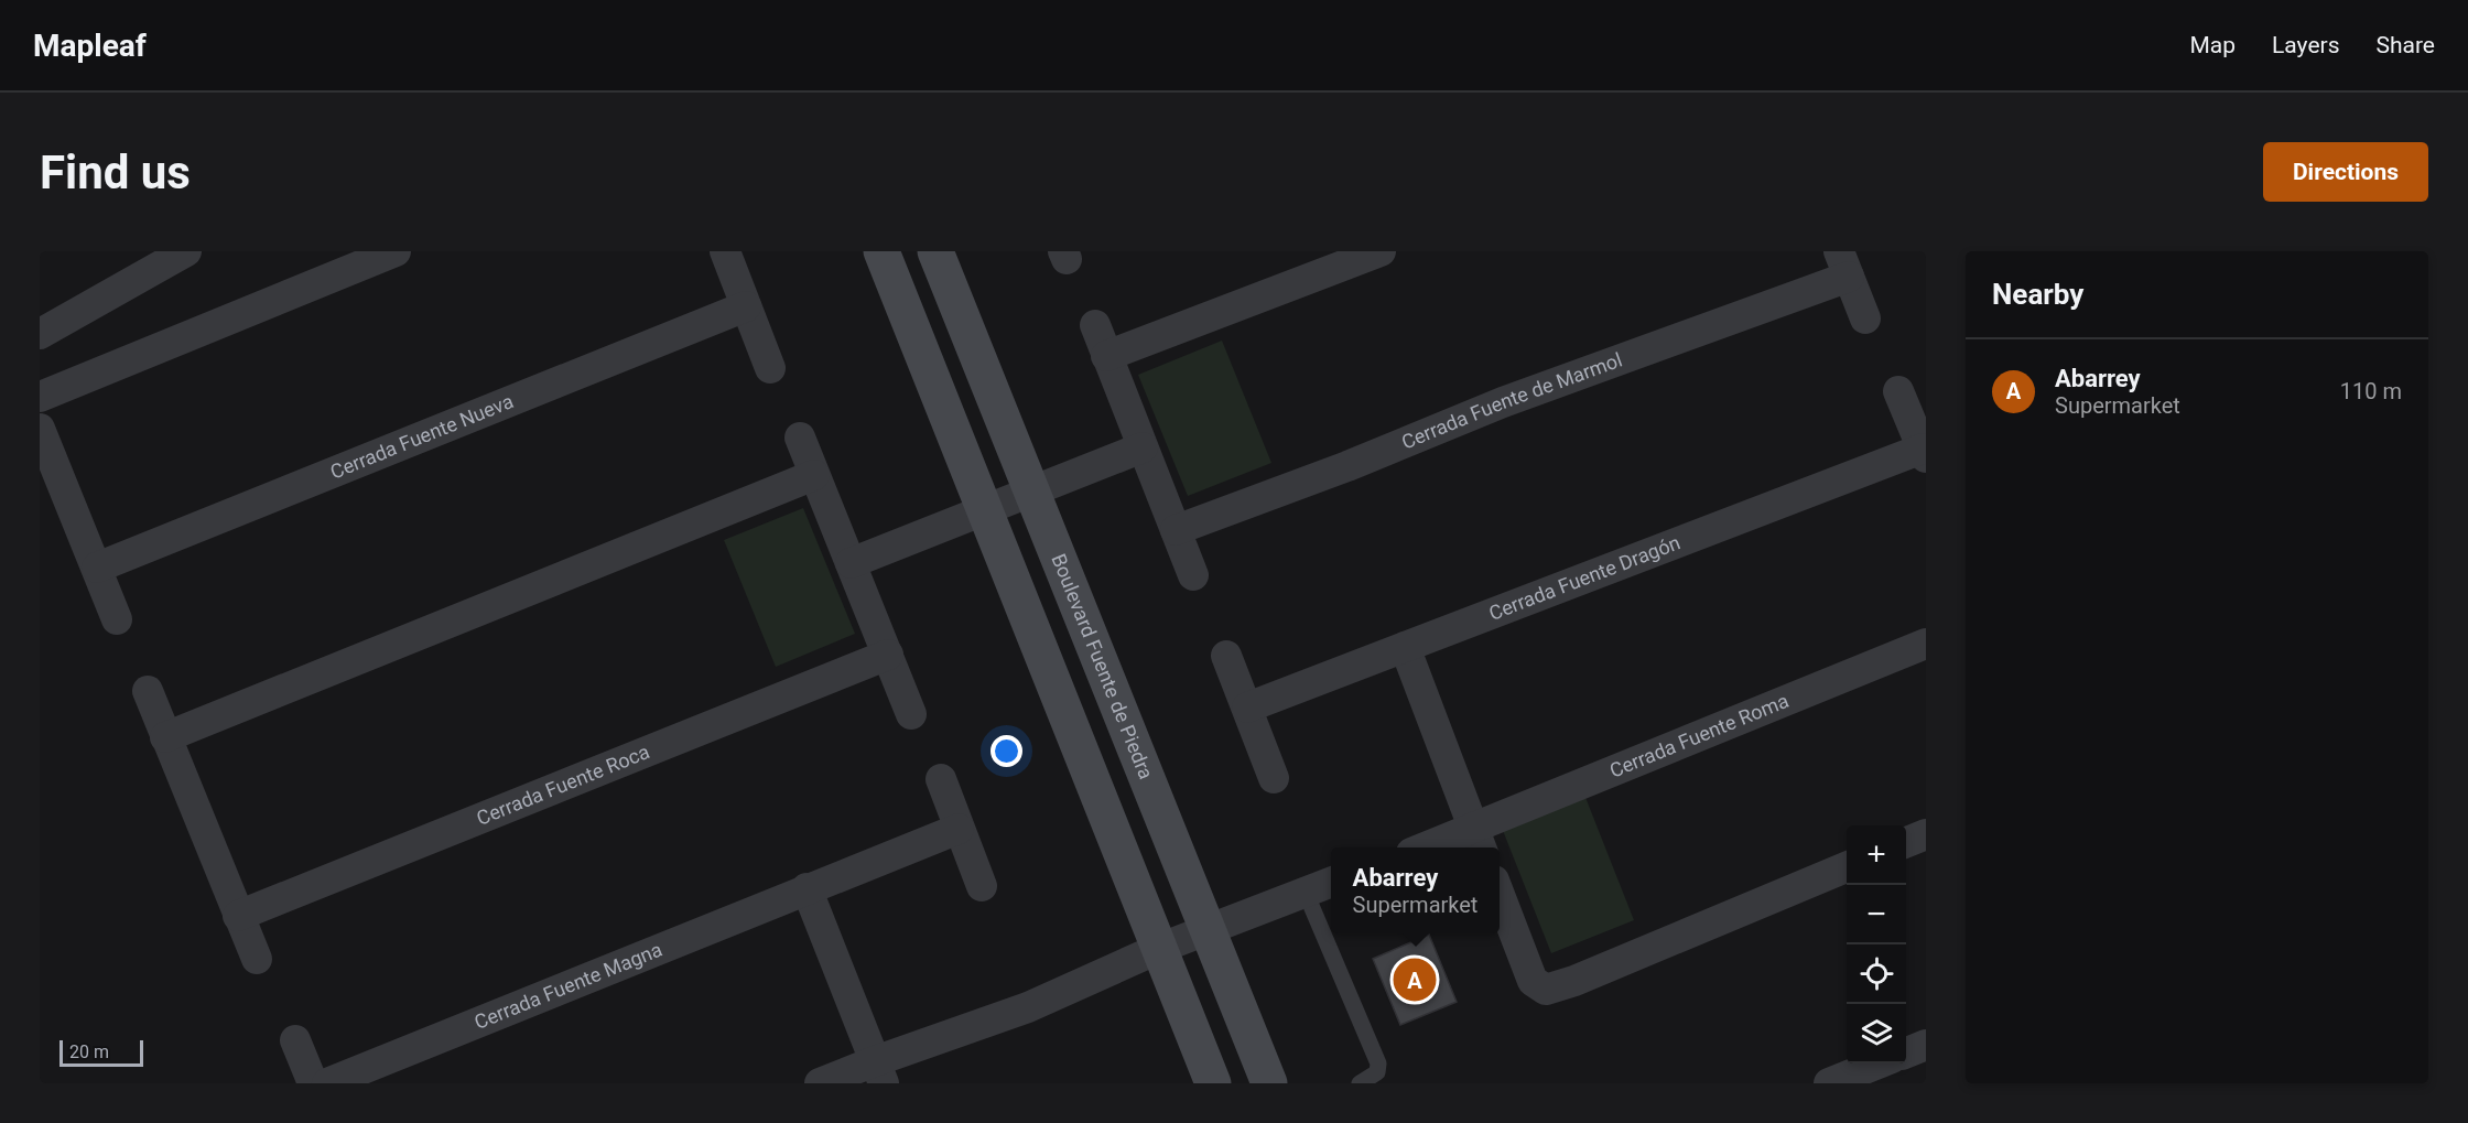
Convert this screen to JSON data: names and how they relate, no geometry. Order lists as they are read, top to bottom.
{
  "streets": {
    "street": [
      "Cerrada Fuente de Marmol",
      "Cerrada Fuente Nueva",
      "Cerrada Fuente Dragón",
      "Boulevard Fuente de Piedra",
      "Cerrada Fuente Roma",
      "Cerrada Fuente Roca",
      "Cerrada Fuente Magna"
    ]
  },
  "scale_bar": "20 m",
  "page": {
    "header": "Mapleaf",
    "nav": ["Map", "Layers", "Share"],
    "buttons": "Directions",
    "title": "Find us",
    "heading": "Nearby",
    "list": [
      {
        "mark": "A",
        "name": "Abarrey",
        "note": "Supermarket",
        "value": "110 m"
      }
    ],
    "map_buttons": ["+", "−"],
    "popup": ["Abarrey", "Supermarket"],
    "pins": "A",
    "scale": "20 m"
  }
}
